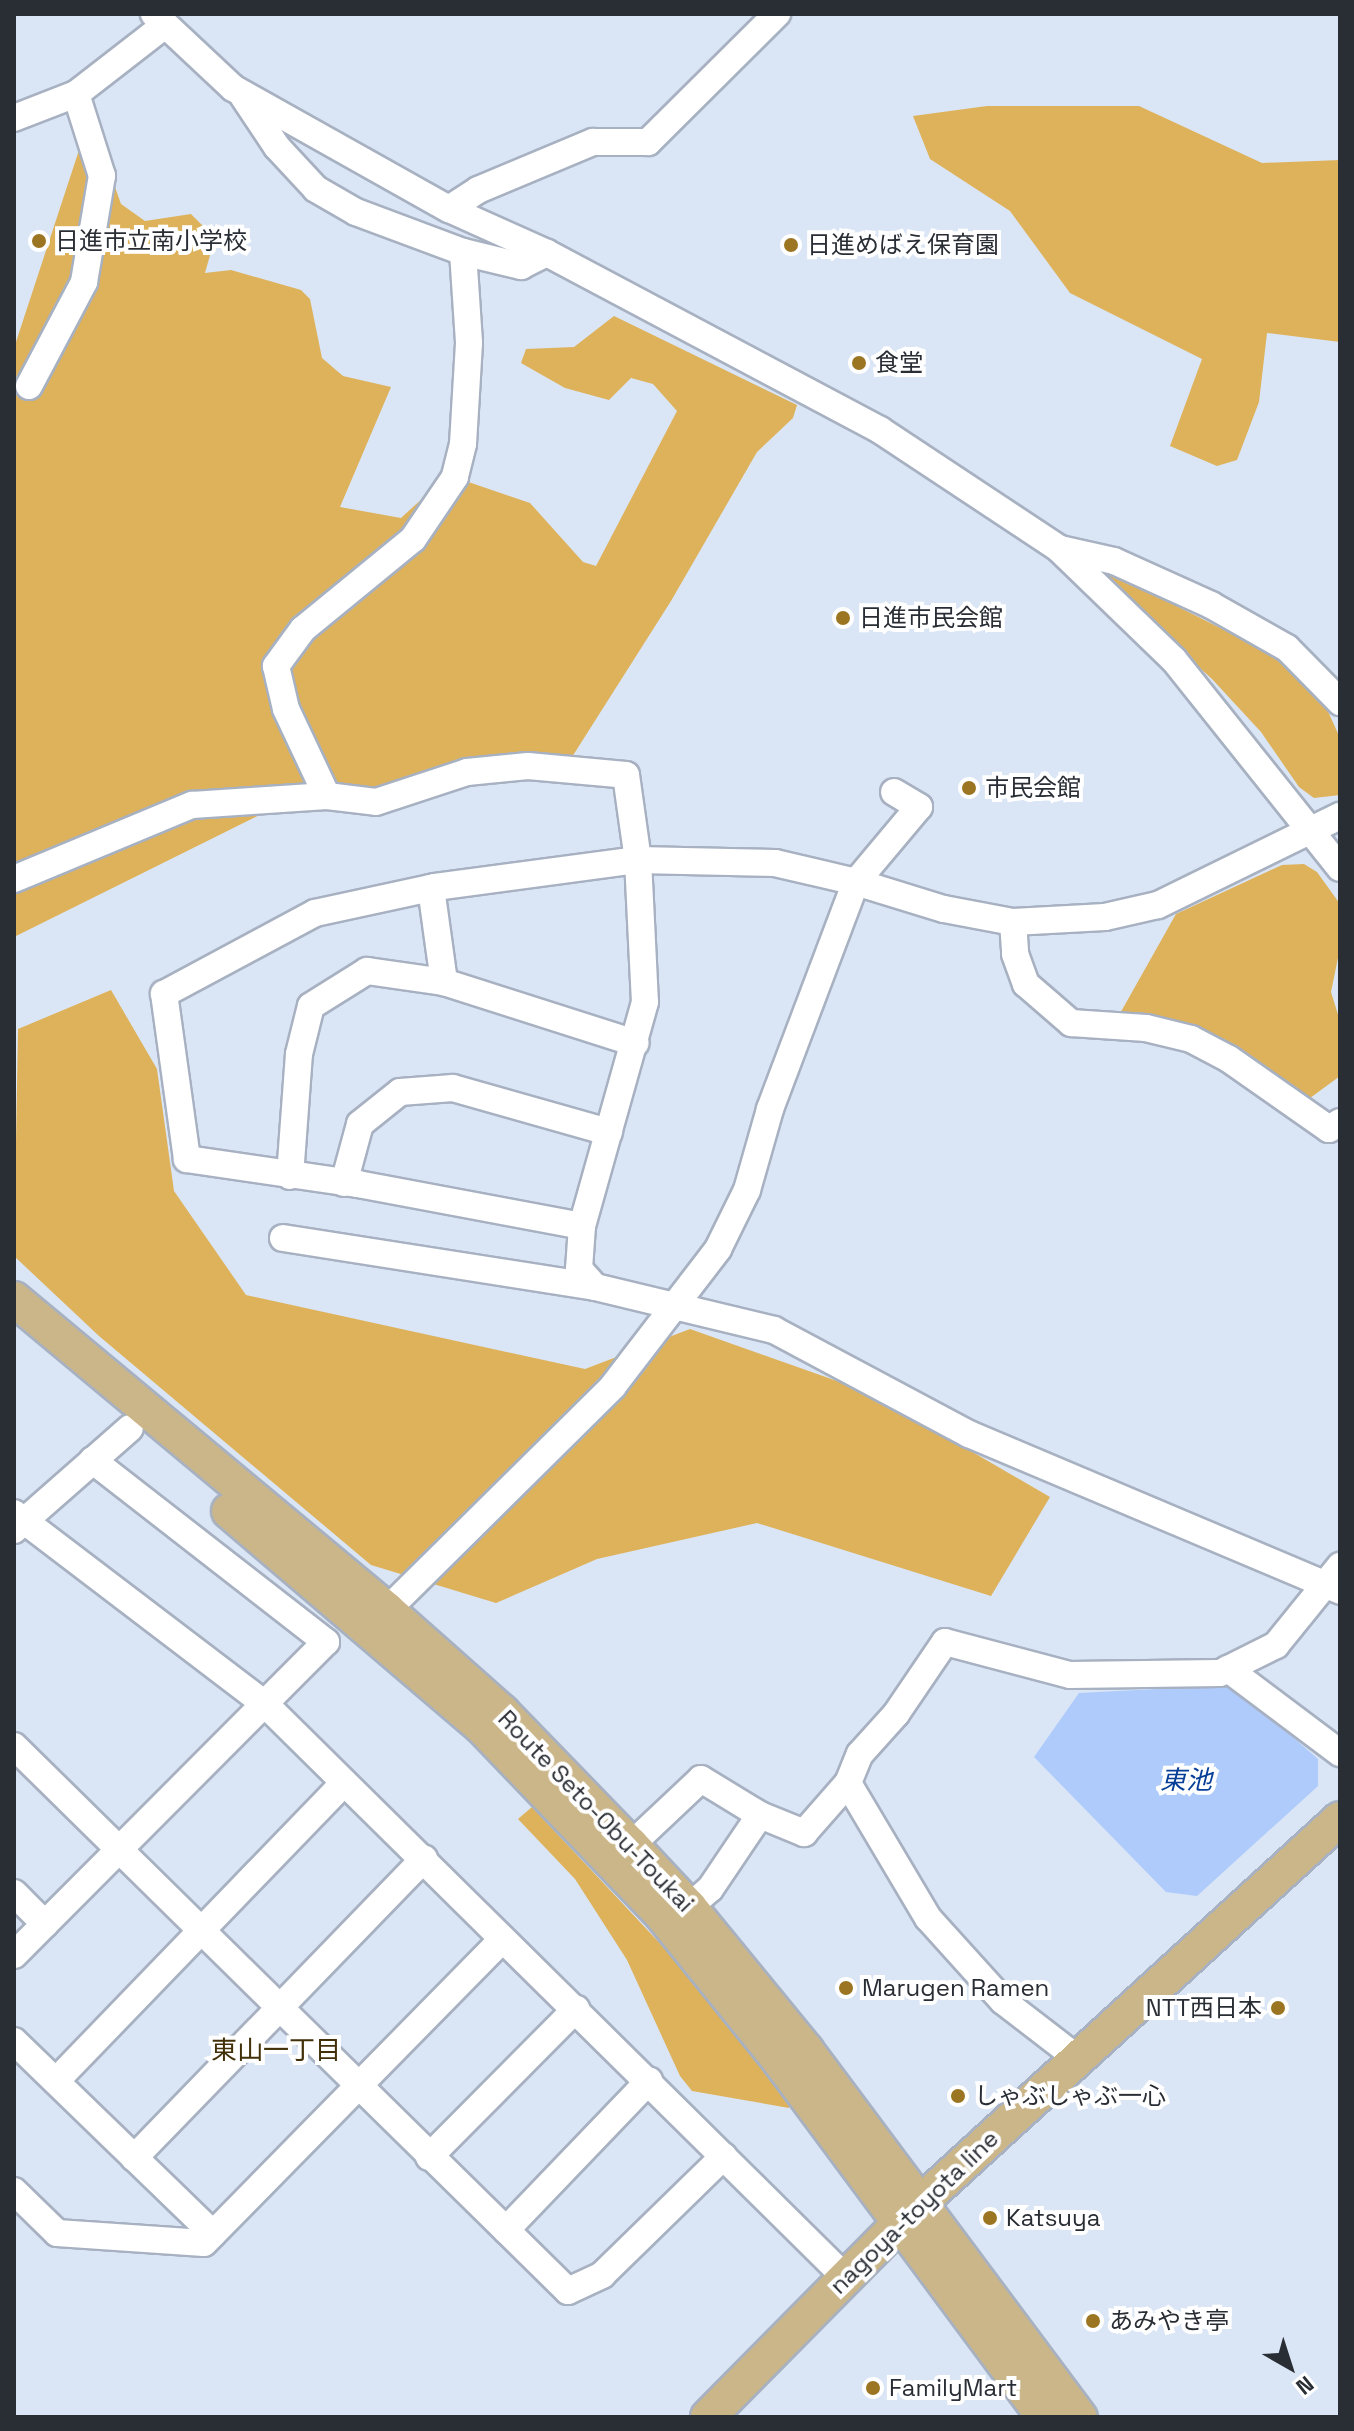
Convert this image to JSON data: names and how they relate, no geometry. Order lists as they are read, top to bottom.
{
  "streets": {
    "main road": ["Route Seto-Obu-Toukai", "nagoya-toyota line"]
  },
  "crossings": [
    ["Route Seto-Obu-Toukai", "nagoya-toyota line"]
  ],
  "districts": ["東山一丁目"],
  "water": ["東池"],
  "places": [
    "日進市立南小学校",
    "日進めばえ保育園",
    "食堂",
    "日進市民会館",
    "市民会館",
    "Marugen Ramen",
    "NTT西日本",
    "しゃぶしゃぶ一心",
    "Katsuya",
    "あみやき亭",
    "FamilyMart"
  ],
  "north": "bottom right"
}
